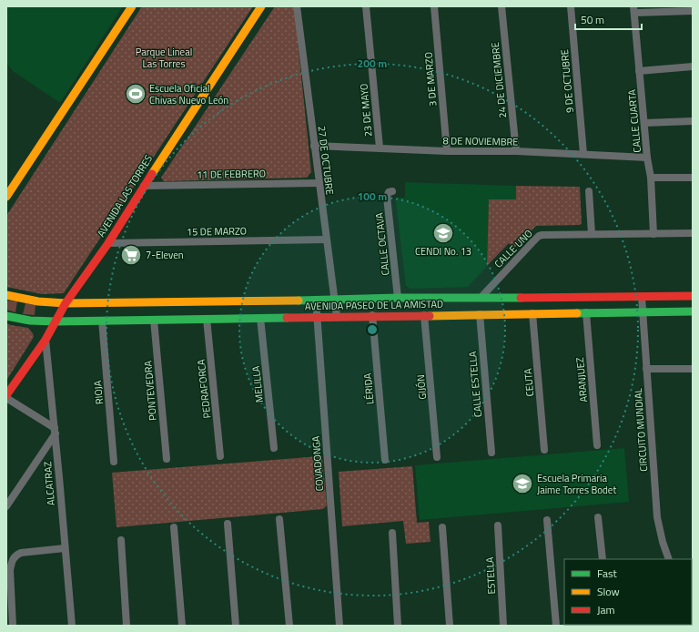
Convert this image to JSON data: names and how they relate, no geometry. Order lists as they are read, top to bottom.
{
  "streets": {
    "street": [
      "3 DE MARZO",
      "24 DE DICIEMBRE",
      "9 DE OCTUBRE",
      "23 DE MAYO",
      "CALLE CUARTA",
      "8 DE NOVIEMBRE",
      "27 DE OCTUBRE",
      "11 DE FEBRERO",
      "AVENIDA LAS TORRES",
      "15 DE MARZO",
      "CALLE OCTAVA",
      "CALLE UNO",
      "AVENIDA PASEO DE LA AMISTAD",
      "ARANJUEZ",
      "CEUTA",
      "MELILLA",
      "CALLE ESTELLA",
      "GIJÓN",
      "PEDRAFORCA",
      "LÉRIDA",
      "PONTEVEDRA",
      "RIOJA",
      "CIRCUITO MUNDIAL",
      "COVADONGA",
      "ALCATRAZ",
      "ESTELLA"
    ]
  },
  "crossings": [
    ["3 DE MARZO", "8 DE NOVIEMBRE"],
    ["24 DE DICIEMBRE", "8 DE NOVIEMBRE"],
    ["9 DE OCTUBRE", "8 DE NOVIEMBRE"],
    ["23 DE MAYO", "8 DE NOVIEMBRE"],
    ["CALLE CUARTA", "8 DE NOVIEMBRE"],
    ["CALLE CUARTA", "CALLE UNO"],
    ["8 DE NOVIEMBRE", "27 DE OCTUBRE"],
    ["27 DE OCTUBRE", "11 DE FEBRERO"],
    ["27 DE OCTUBRE", "15 DE MARZO"],
    ["27 DE OCTUBRE", "AVENIDA PASEO DE LA AMISTAD"],
    ["11 DE FEBRERO", "AVENIDA LAS TORRES"],
    ["AVENIDA LAS TORRES", "15 DE MARZO"],
    ["AVENIDA LAS TORRES", "AVENIDA PASEO DE LA AMISTAD"],
    ["AVENIDA LAS TORRES", "ALCATRAZ"],
    ["CALLE OCTAVA", "AVENIDA PASEO DE LA AMISTAD"],
    ["CALLE UNO", "AVENIDA PASEO DE LA AMISTAD"],
    ["AVENIDA PASEO DE LA AMISTAD", "ARANJUEZ"],
    ["AVENIDA PASEO DE LA AMISTAD", "CEUTA"],
    ["AVENIDA PASEO DE LA AMISTAD", "MELILLA"],
    ["AVENIDA PASEO DE LA AMISTAD", "CALLE ESTELLA"],
    ["AVENIDA PASEO DE LA AMISTAD", "GIJÓN"],
    ["AVENIDA PASEO DE LA AMISTAD", "PEDRAFORCA"],
    ["AVENIDA PASEO DE LA AMISTAD", "LÉRIDA"],
    ["AVENIDA PASEO DE LA AMISTAD", "PONTEVEDRA"],
    ["AVENIDA PASEO DE LA AMISTAD", "RIOJA"],
    ["AVENIDA PASEO DE LA AMISTAD", "CIRCUITO MUNDIAL"],
    ["AVENIDA PASEO DE LA AMISTAD", "COVADONGA"]
  ],
  "parks": ["Parque Lineal Las Torres"],
  "places": {
    "sports": ["Escuela Oficial Chivas Nuevo León"],
    "school or university": ["CENDI No. 13", "Escuela Primaria Jaime Torres Bodet"],
    "supermarket": ["7-Eleven"]
  },
  "legend": ["Fast", "Slow", "Jam"],
  "scale_bar": "50 m",
  "rings": ["200 m", "100 m"]
}
